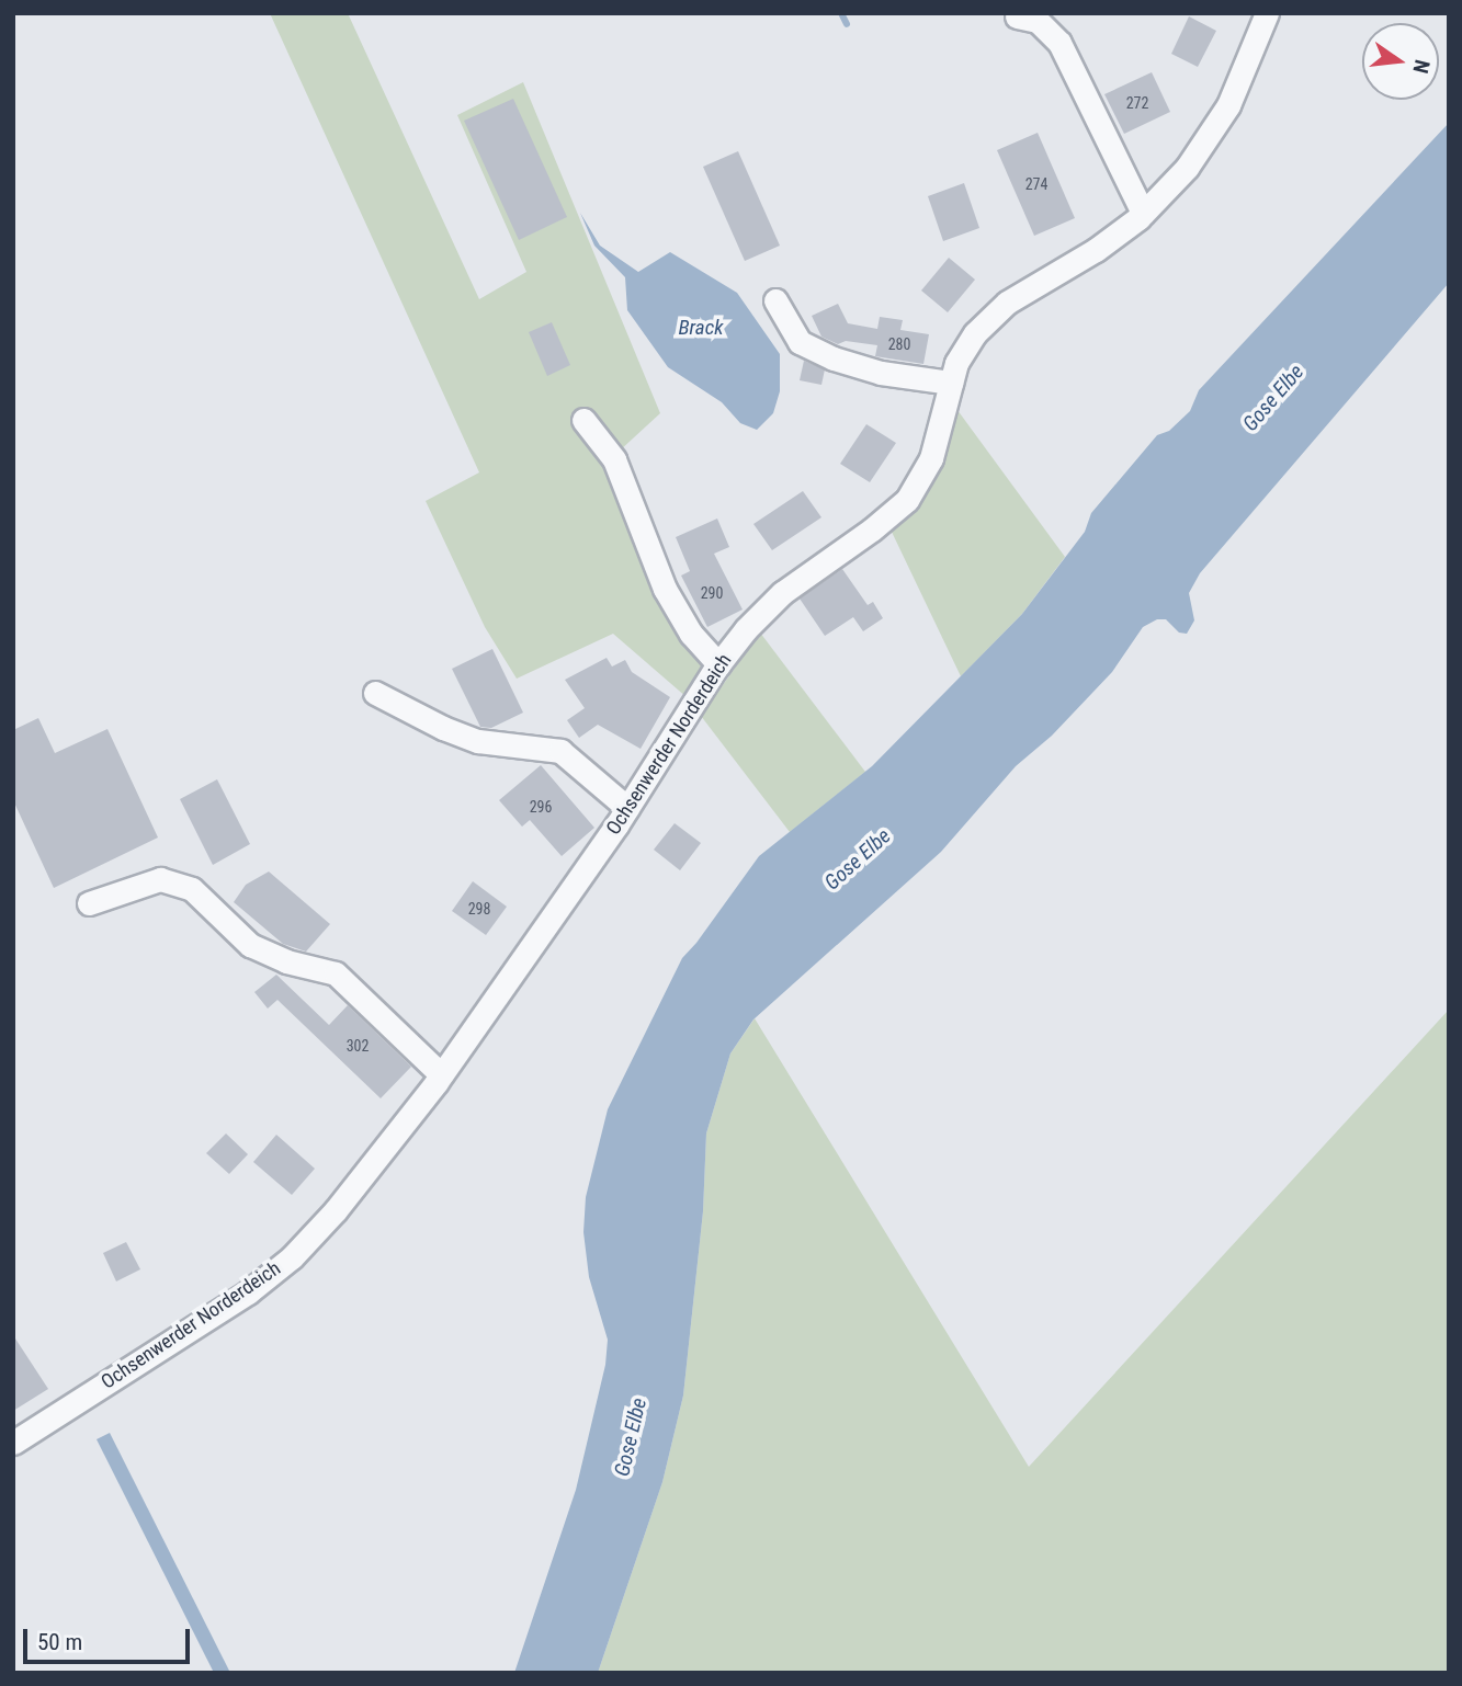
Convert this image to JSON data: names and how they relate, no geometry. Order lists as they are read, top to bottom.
{
  "streets": {
    "street": ["Ochsenwerder Norderdeich"]
  },
  "water": ["Brack", "Gose Elbe"],
  "house_numbers": [
    "272",
    "274",
    "280",
    "290",
    "296",
    "298",
    "302"
  ],
  "scale_bar": "50 m",
  "north": "right"
}
